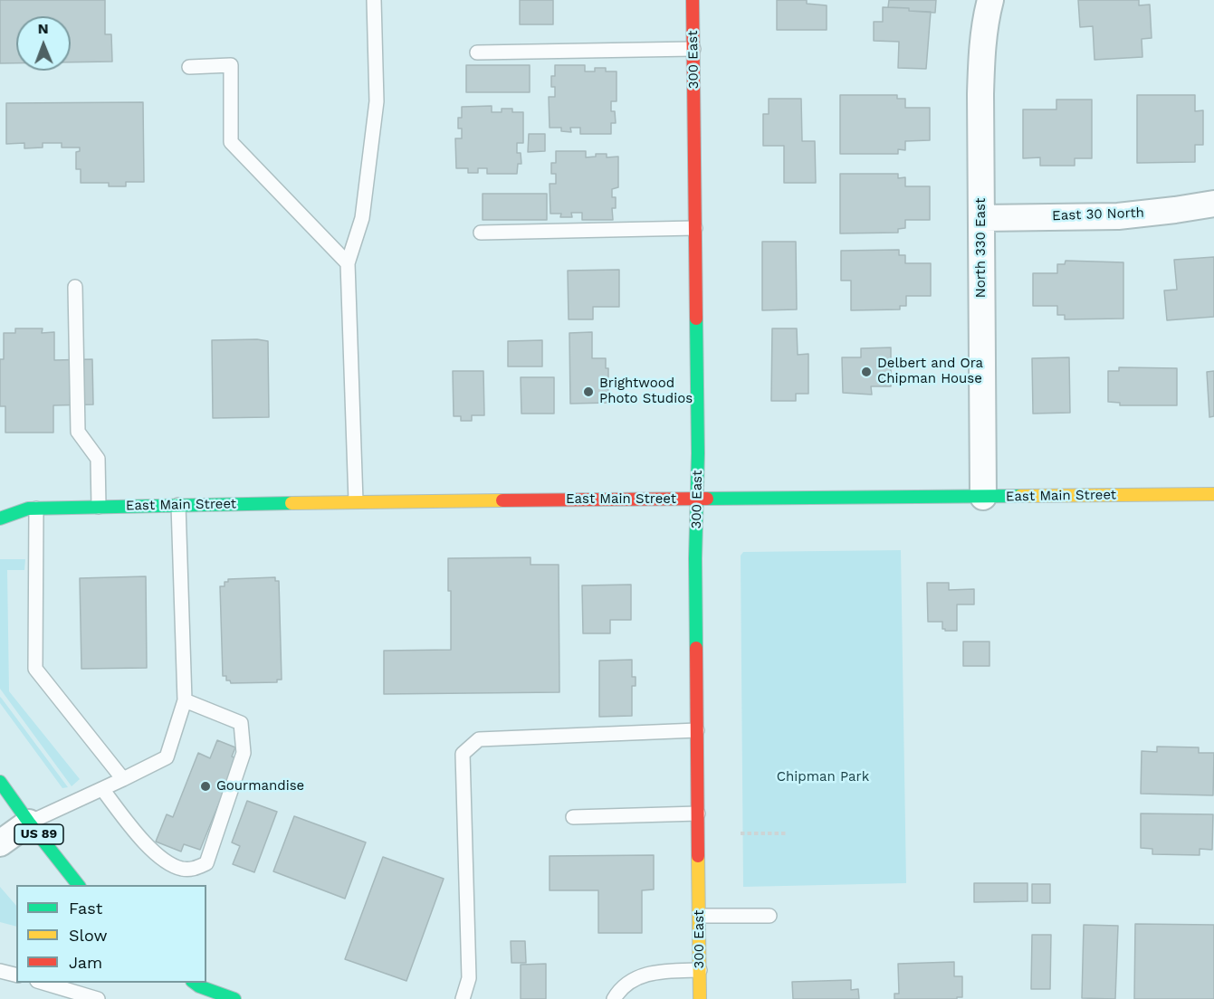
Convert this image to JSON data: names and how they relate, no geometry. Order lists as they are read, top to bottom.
{
  "streets": {
    "main road": ["300 East", "East Main Street", "US 89"],
    "street": ["East 30 North", "North 330 East"]
  },
  "crossings": [
    ["300 East", "East Main Street"],
    ["East 30 North", "North 330 East"],
    ["North 330 East", "East Main Street"]
  ],
  "parks": ["Chipman Park"],
  "places": ["Delbert and Ora Chipman House", "Brightwood Photo Studios", "Gourmandise"],
  "legend": ["Fast", "Slow", "Jam"],
  "north": "top"
}
